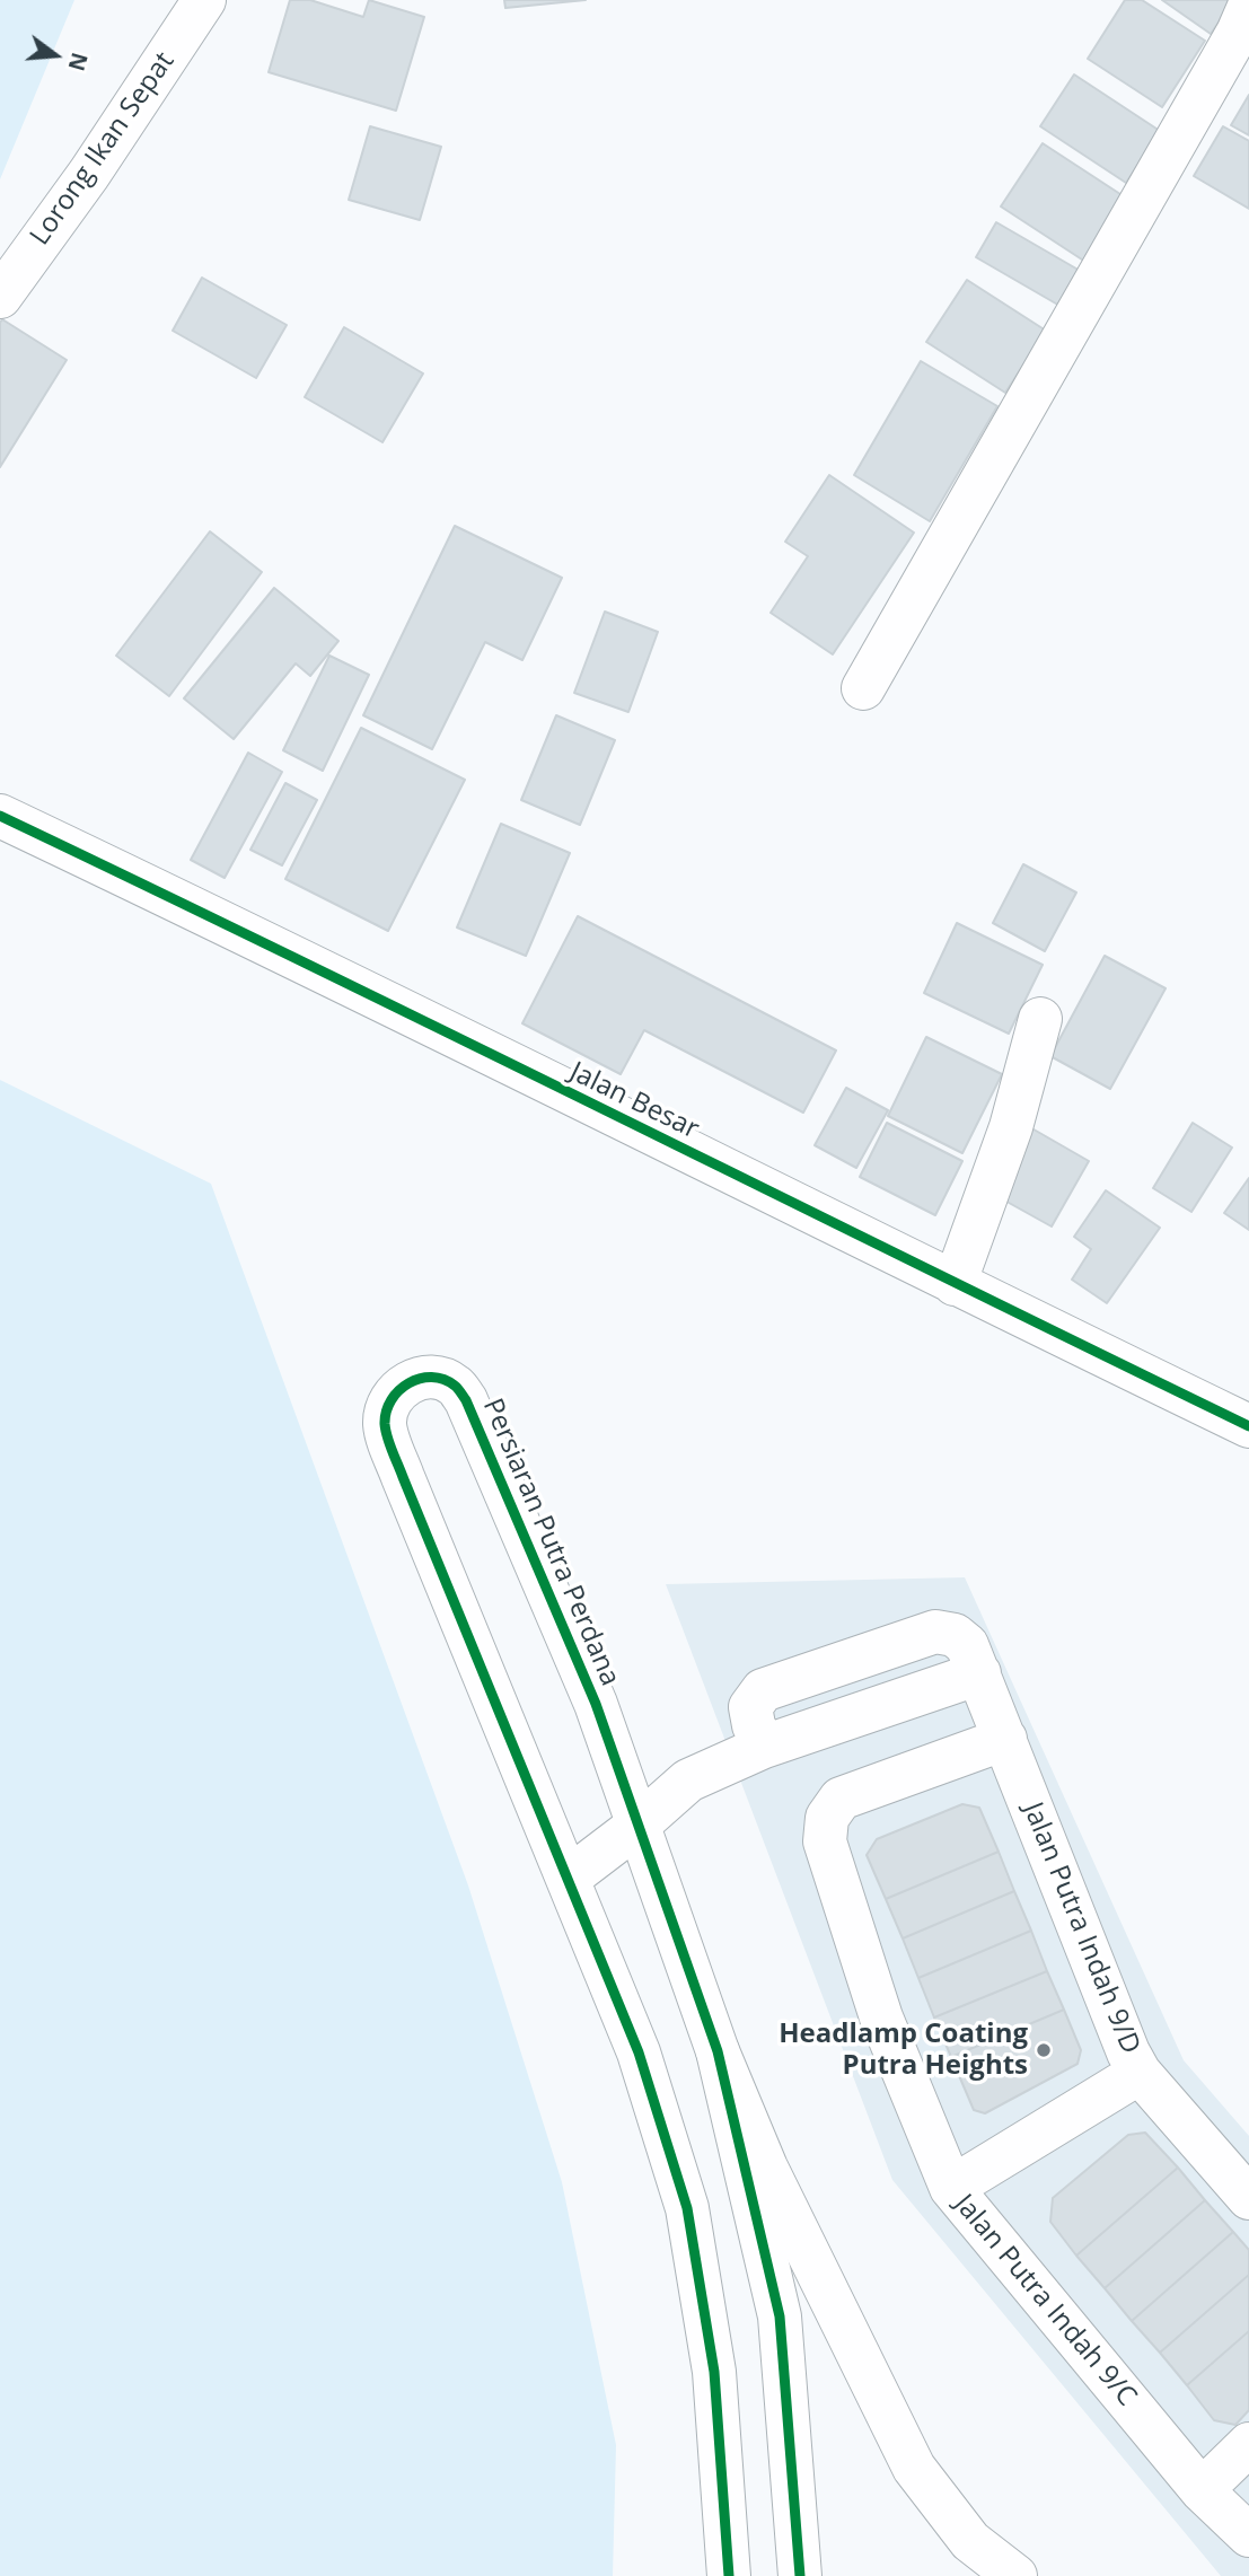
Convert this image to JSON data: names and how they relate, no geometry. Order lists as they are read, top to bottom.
{
  "streets": {
    "street": [
      "Lorong Ikan Sepat",
      "Jalan Besar",
      "Persiaran Putra Perdana",
      "Jalan Putra Indah 9/D",
      "Jalan Putra Indah 9/C"
    ]
  },
  "crossings": [
    ["Persiaran Putra Perdana", "Jalan Putra Indah 9/D"],
    ["Jalan Putra Indah 9/D", "Jalan Putra Indah 9/C"]
  ],
  "places": ["Headlamp Coating Putra Heights"],
  "north": "right"
}
